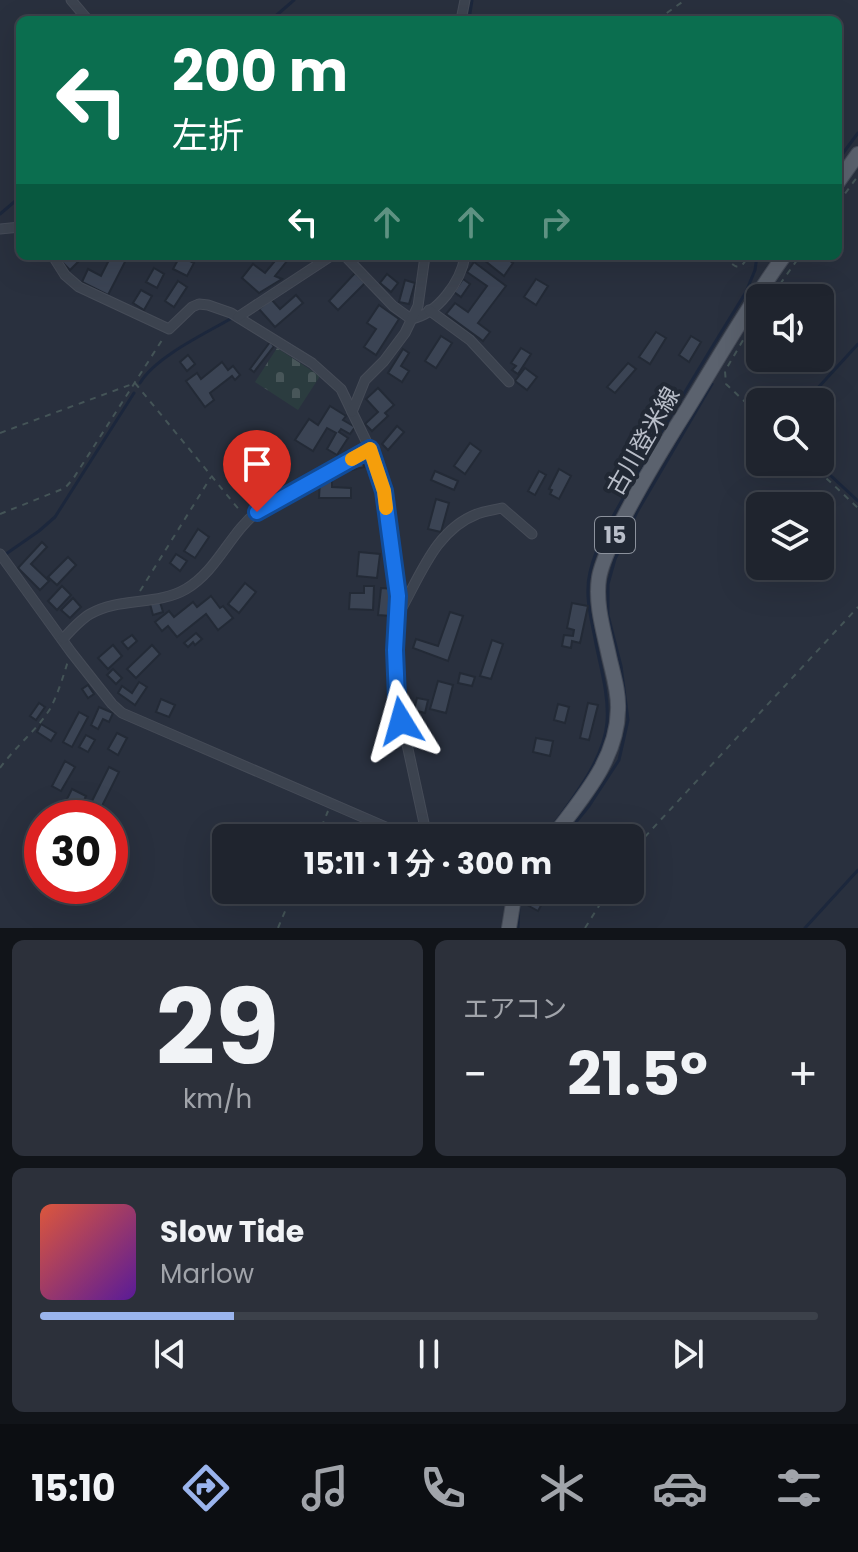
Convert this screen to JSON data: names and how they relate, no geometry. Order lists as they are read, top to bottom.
{
  "streets": {
    "main road": ["古川登米線", "15"]
  },
  "page": {
    "turn": ["200 m", "左折"],
    "limit": "30",
    "trip": "15:11 · 1 分 · 300 m",
    "tile": [
      ["29", "km/h"],
      "エアコン"
    ],
    "heat": ["−", "21.5°", "+"],
    "song": ["Slow Tide", "Marlow"],
    "tabs": "15:10"
  }
}
